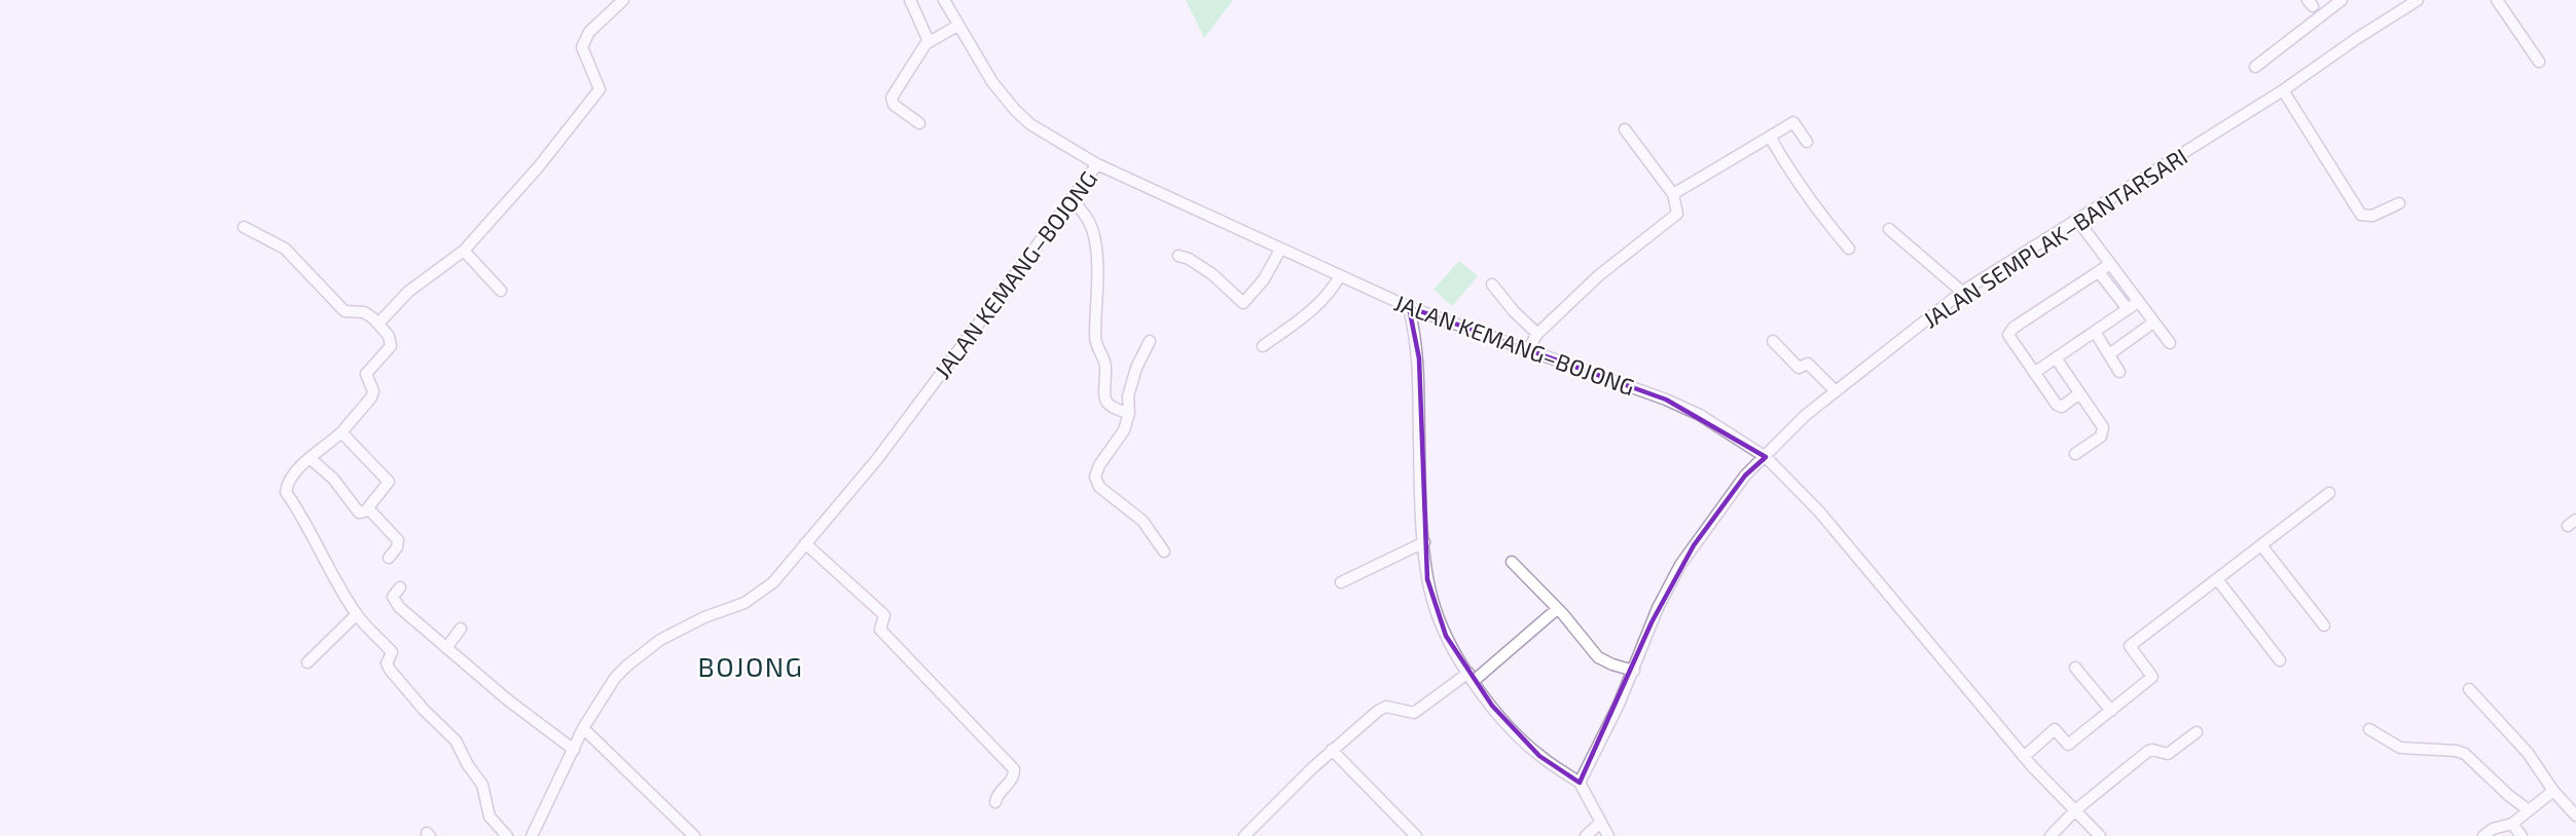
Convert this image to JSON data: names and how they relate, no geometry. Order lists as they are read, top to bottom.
{
  "streets": {
    "street": ["JALAN SEMPLAK–BANTARSARI", "JALAN KEMANG–BOJONG"]
  },
  "crossings": [
    ["JALAN SEMPLAK–BANTARSARI", "JALAN KEMANG–BOJONG"]
  ],
  "districts": ["BOJONG"]
}
